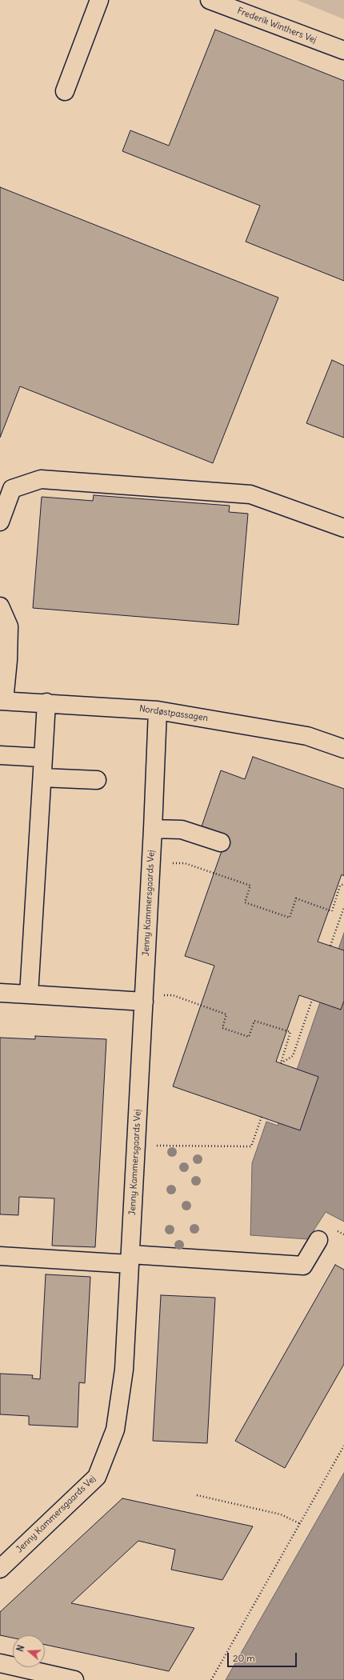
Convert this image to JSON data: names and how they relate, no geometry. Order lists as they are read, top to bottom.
{
  "streets": {
    "street": ["Frederik Winthers Vej", "Nordøstpassagen", "Jenny Kammersgaards Vej"]
  },
  "crossings": [
    ["Nordøstpassagen", "Jenny Kammersgaards Vej"]
  ],
  "scale_bar": "20 m",
  "north": "left"
}
